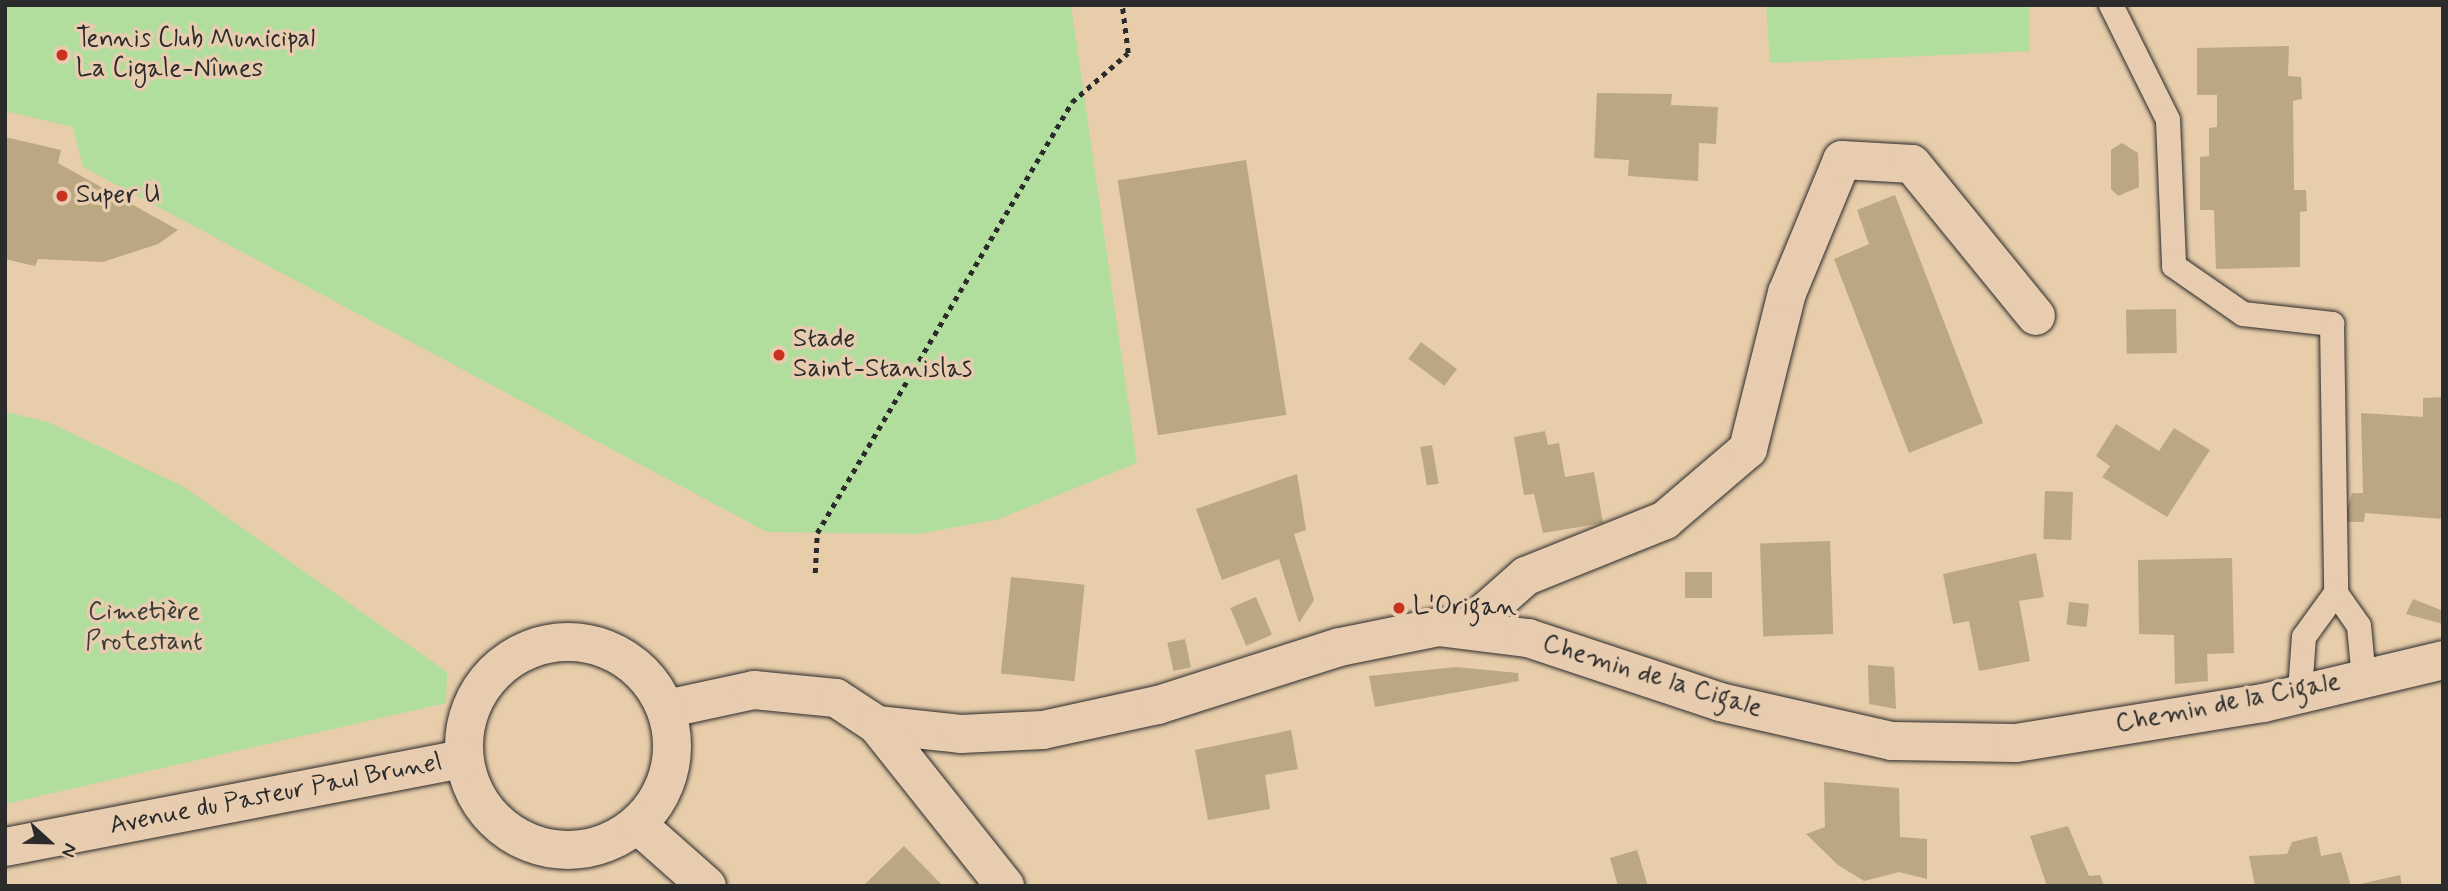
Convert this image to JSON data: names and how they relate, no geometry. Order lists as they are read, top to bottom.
{
  "streets": {
    "street": ["Chemin de la Cigale", "Avenue du Pasteur Paul Brunel"]
  },
  "crossings": [
    ["Chemin de la Cigale", "Avenue du Pasteur Paul Brunel"]
  ],
  "parks": ["Cimetière Protestant"],
  "places": [
    "Tennis Club Municipal La Cigale-Nîmes",
    "Super U",
    "Stade Saint-Stanislas",
    "L'Origan"
  ],
  "north": "right"
}
